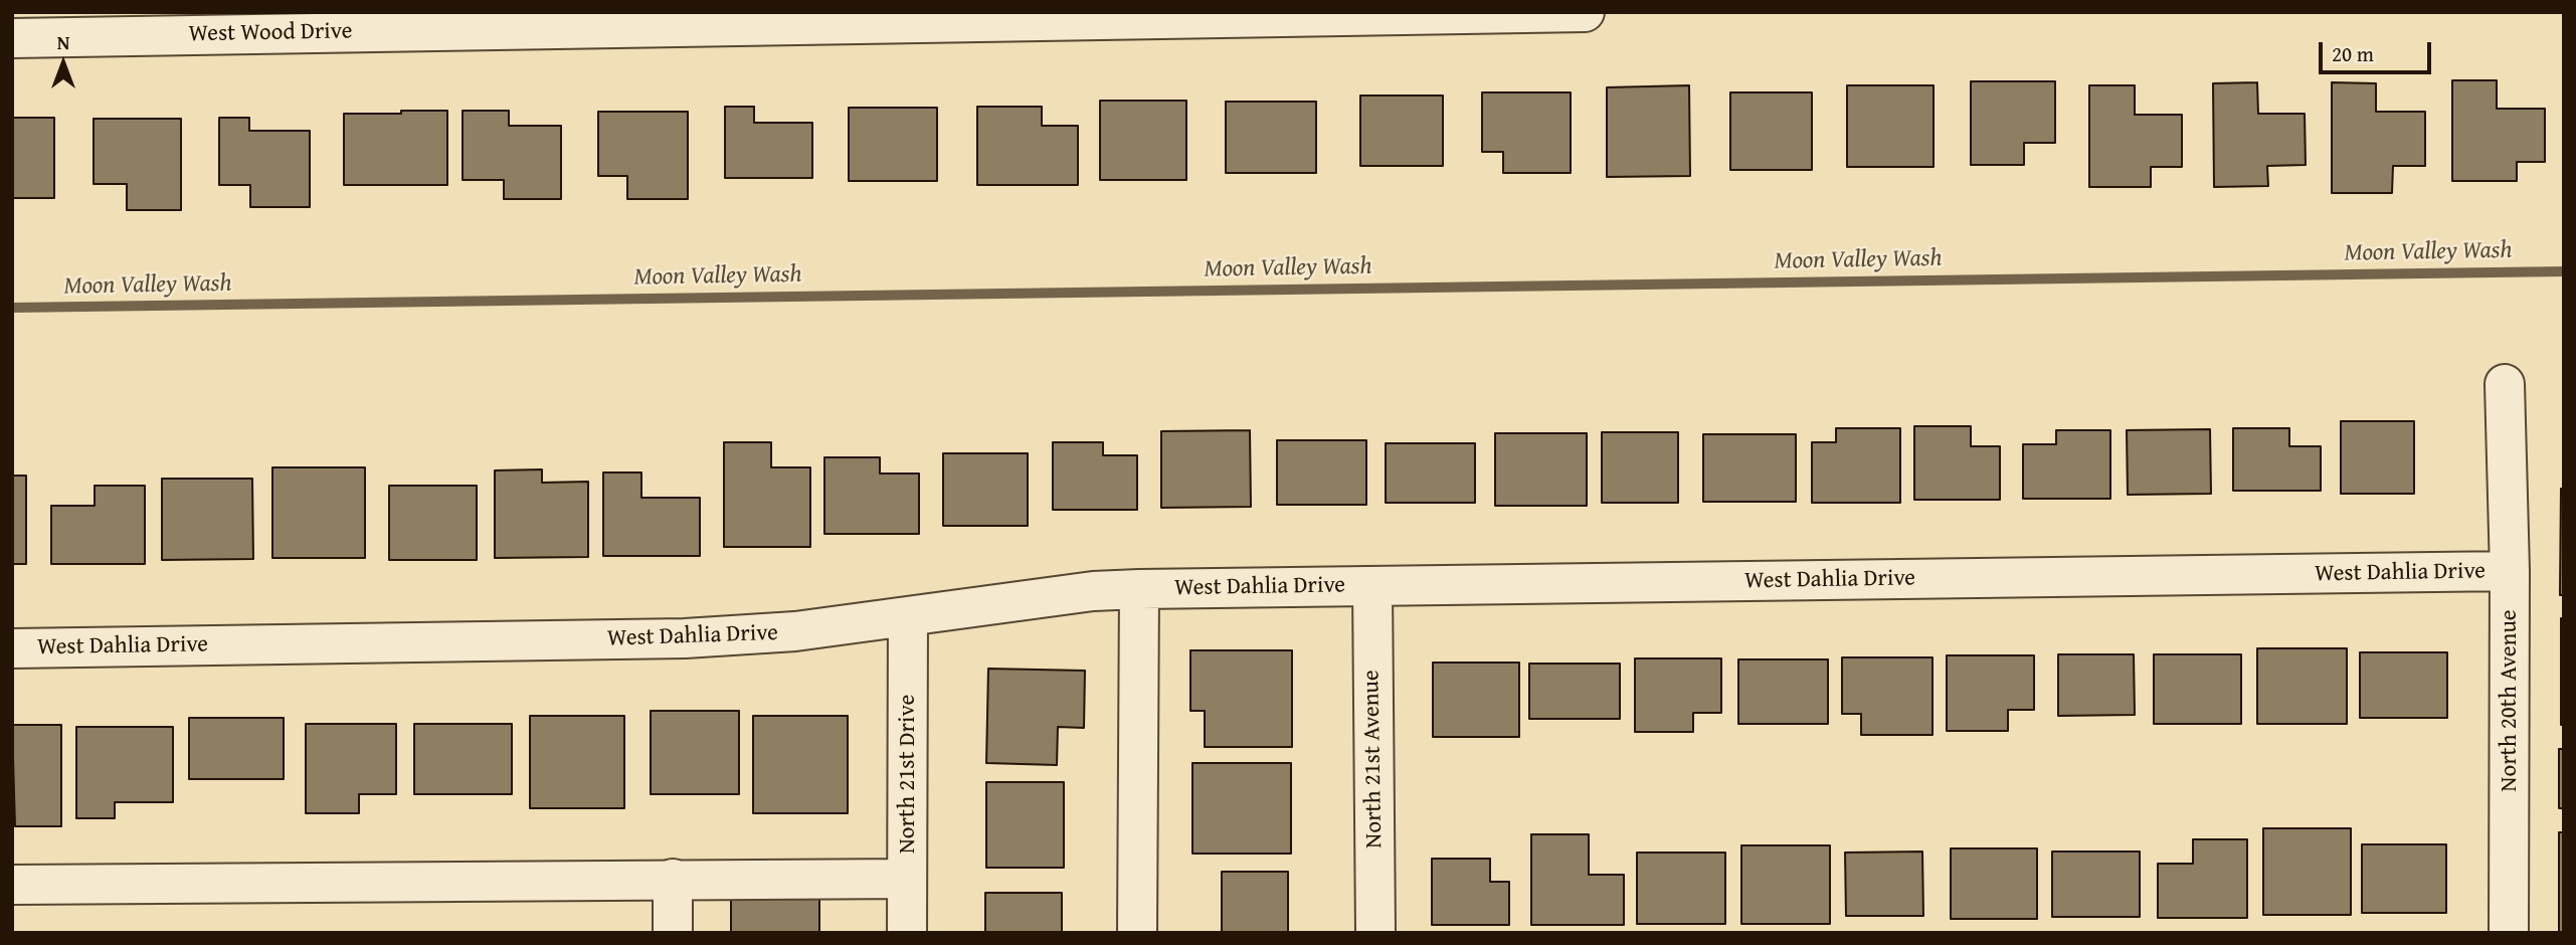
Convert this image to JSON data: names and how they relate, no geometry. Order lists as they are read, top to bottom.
{
  "streets": {
    "street": [
      "West Wood Drive",
      "West Dahlia Drive",
      "North 20th Avenue",
      "North 21st Avenue",
      "North 21st Drive"
    ]
  },
  "crossings": [
    ["West Dahlia Drive", "North 20th Avenue"],
    ["West Dahlia Drive", "North 21st Avenue"],
    ["West Dahlia Drive", "North 21st Drive"]
  ],
  "water": ["Moon Valley Wash"],
  "scale_bar": "20 m",
  "north": "top"
}
